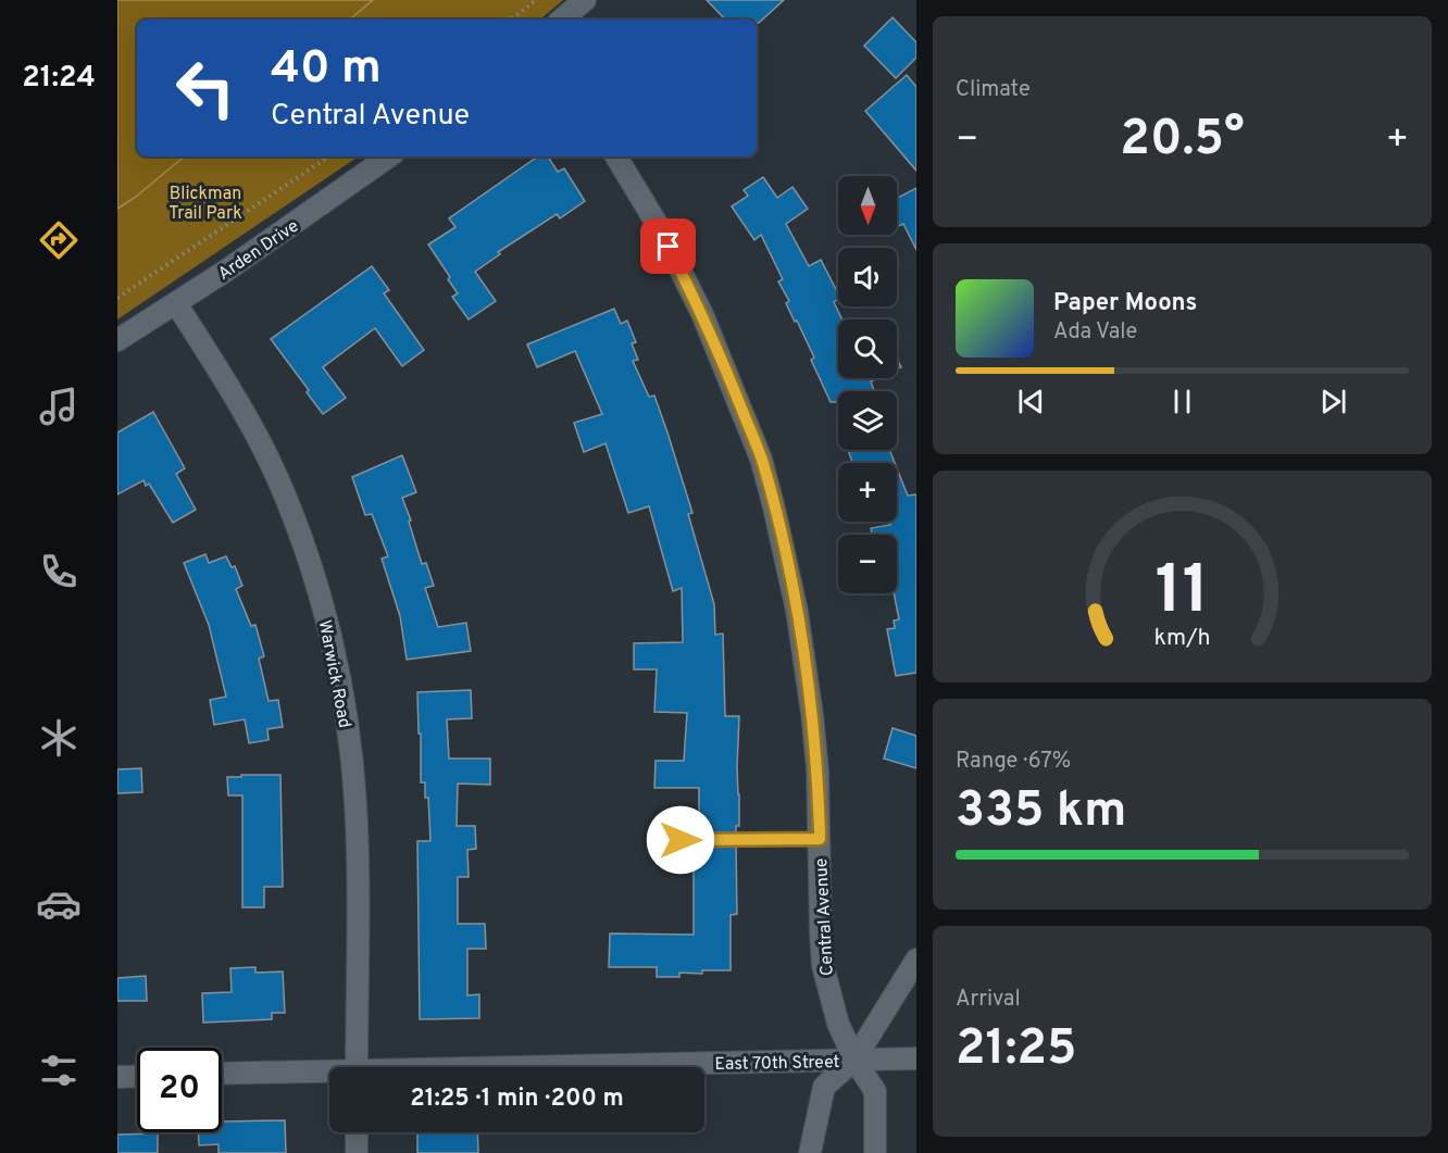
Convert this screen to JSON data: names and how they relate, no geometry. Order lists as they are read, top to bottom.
{
  "streets": {
    "street": [
      "Arden Drive",
      "Warwick Road",
      "Central Avenue",
      "East 70th Street"
    ]
  },
  "crossings": [
    ["Arden Drive", "Warwick Road"],
    ["Central Avenue", "East 70th Street"]
  ],
  "parks": ["Blickman Trail Park"],
  "north": "bottom",
  "page": {
    "tabs": "21:24",
    "tile": [
      "Climate",
      ["Range · 67%", "335 km"],
      ["Arrival", "21:25"]
    ],
    "turn": ["40 m", "Central Avenue"],
    "heat": ["−", "20.5°", "+"],
    "map_buttons": ["+", "−"],
    "song": ["Paper Moons", "Ada Vale"],
    "limit": "20",
    "trip": "21:25 · 1 min · 200 m",
    "gauge": ["11", "km/h"]
  }
}
